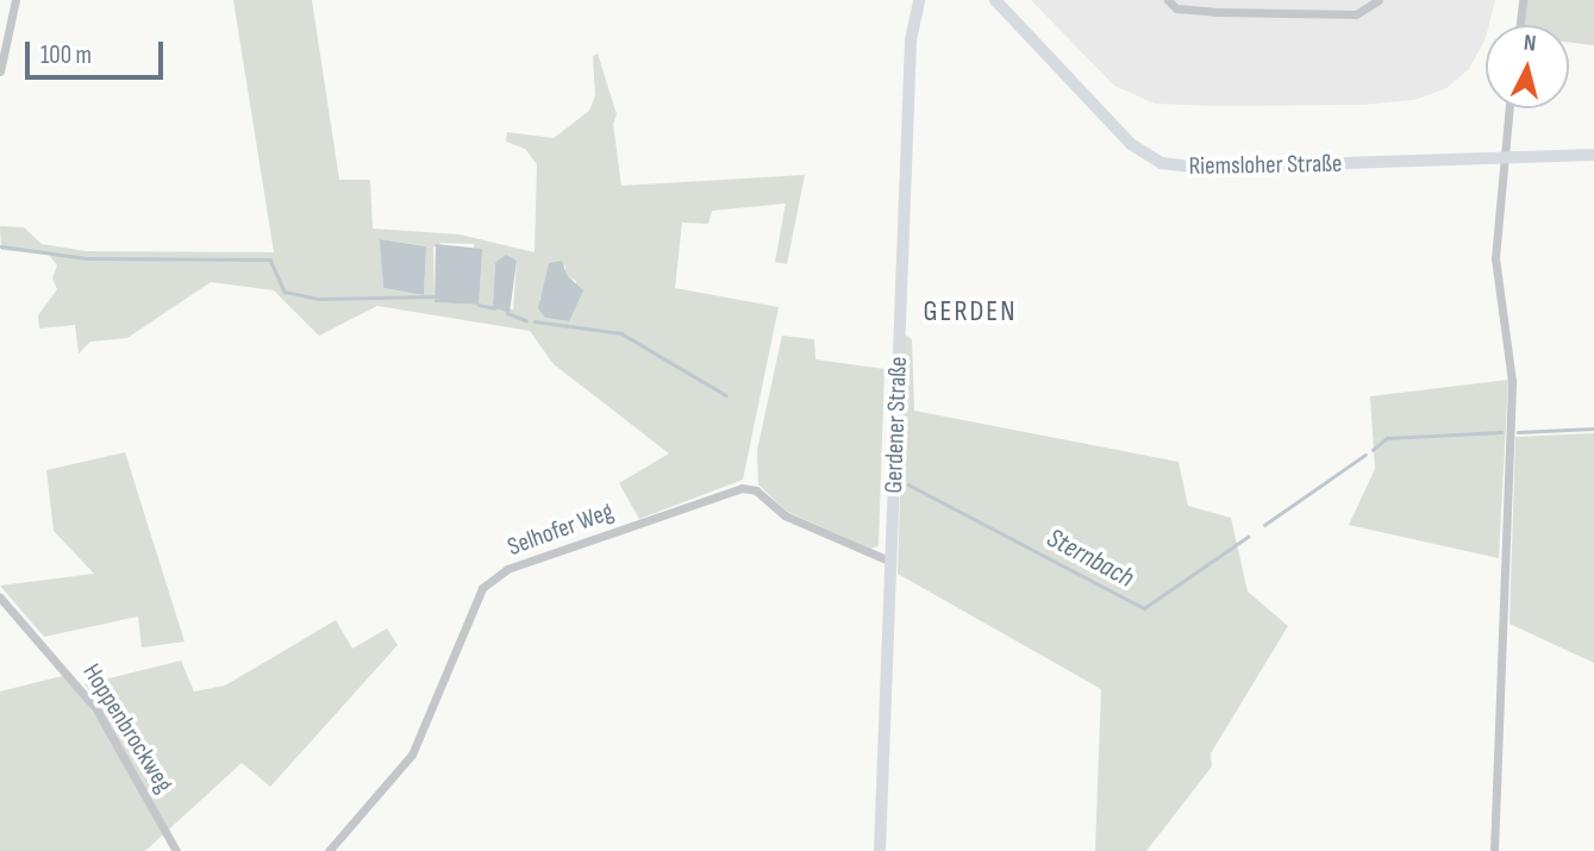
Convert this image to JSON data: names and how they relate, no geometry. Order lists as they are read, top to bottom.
{
  "streets": {
    "main road": ["Riemsloher Straße", "Gerdener Straße"],
    "street": ["Selhofer Weg", "Hoppenbrockweg"]
  },
  "crossings": [
    ["Gerdener Straße", "Selhofer Weg"]
  ],
  "districts": ["GERDEN"],
  "water": ["Sternbach"],
  "scale_bar": "100 m",
  "north": "top"
}
